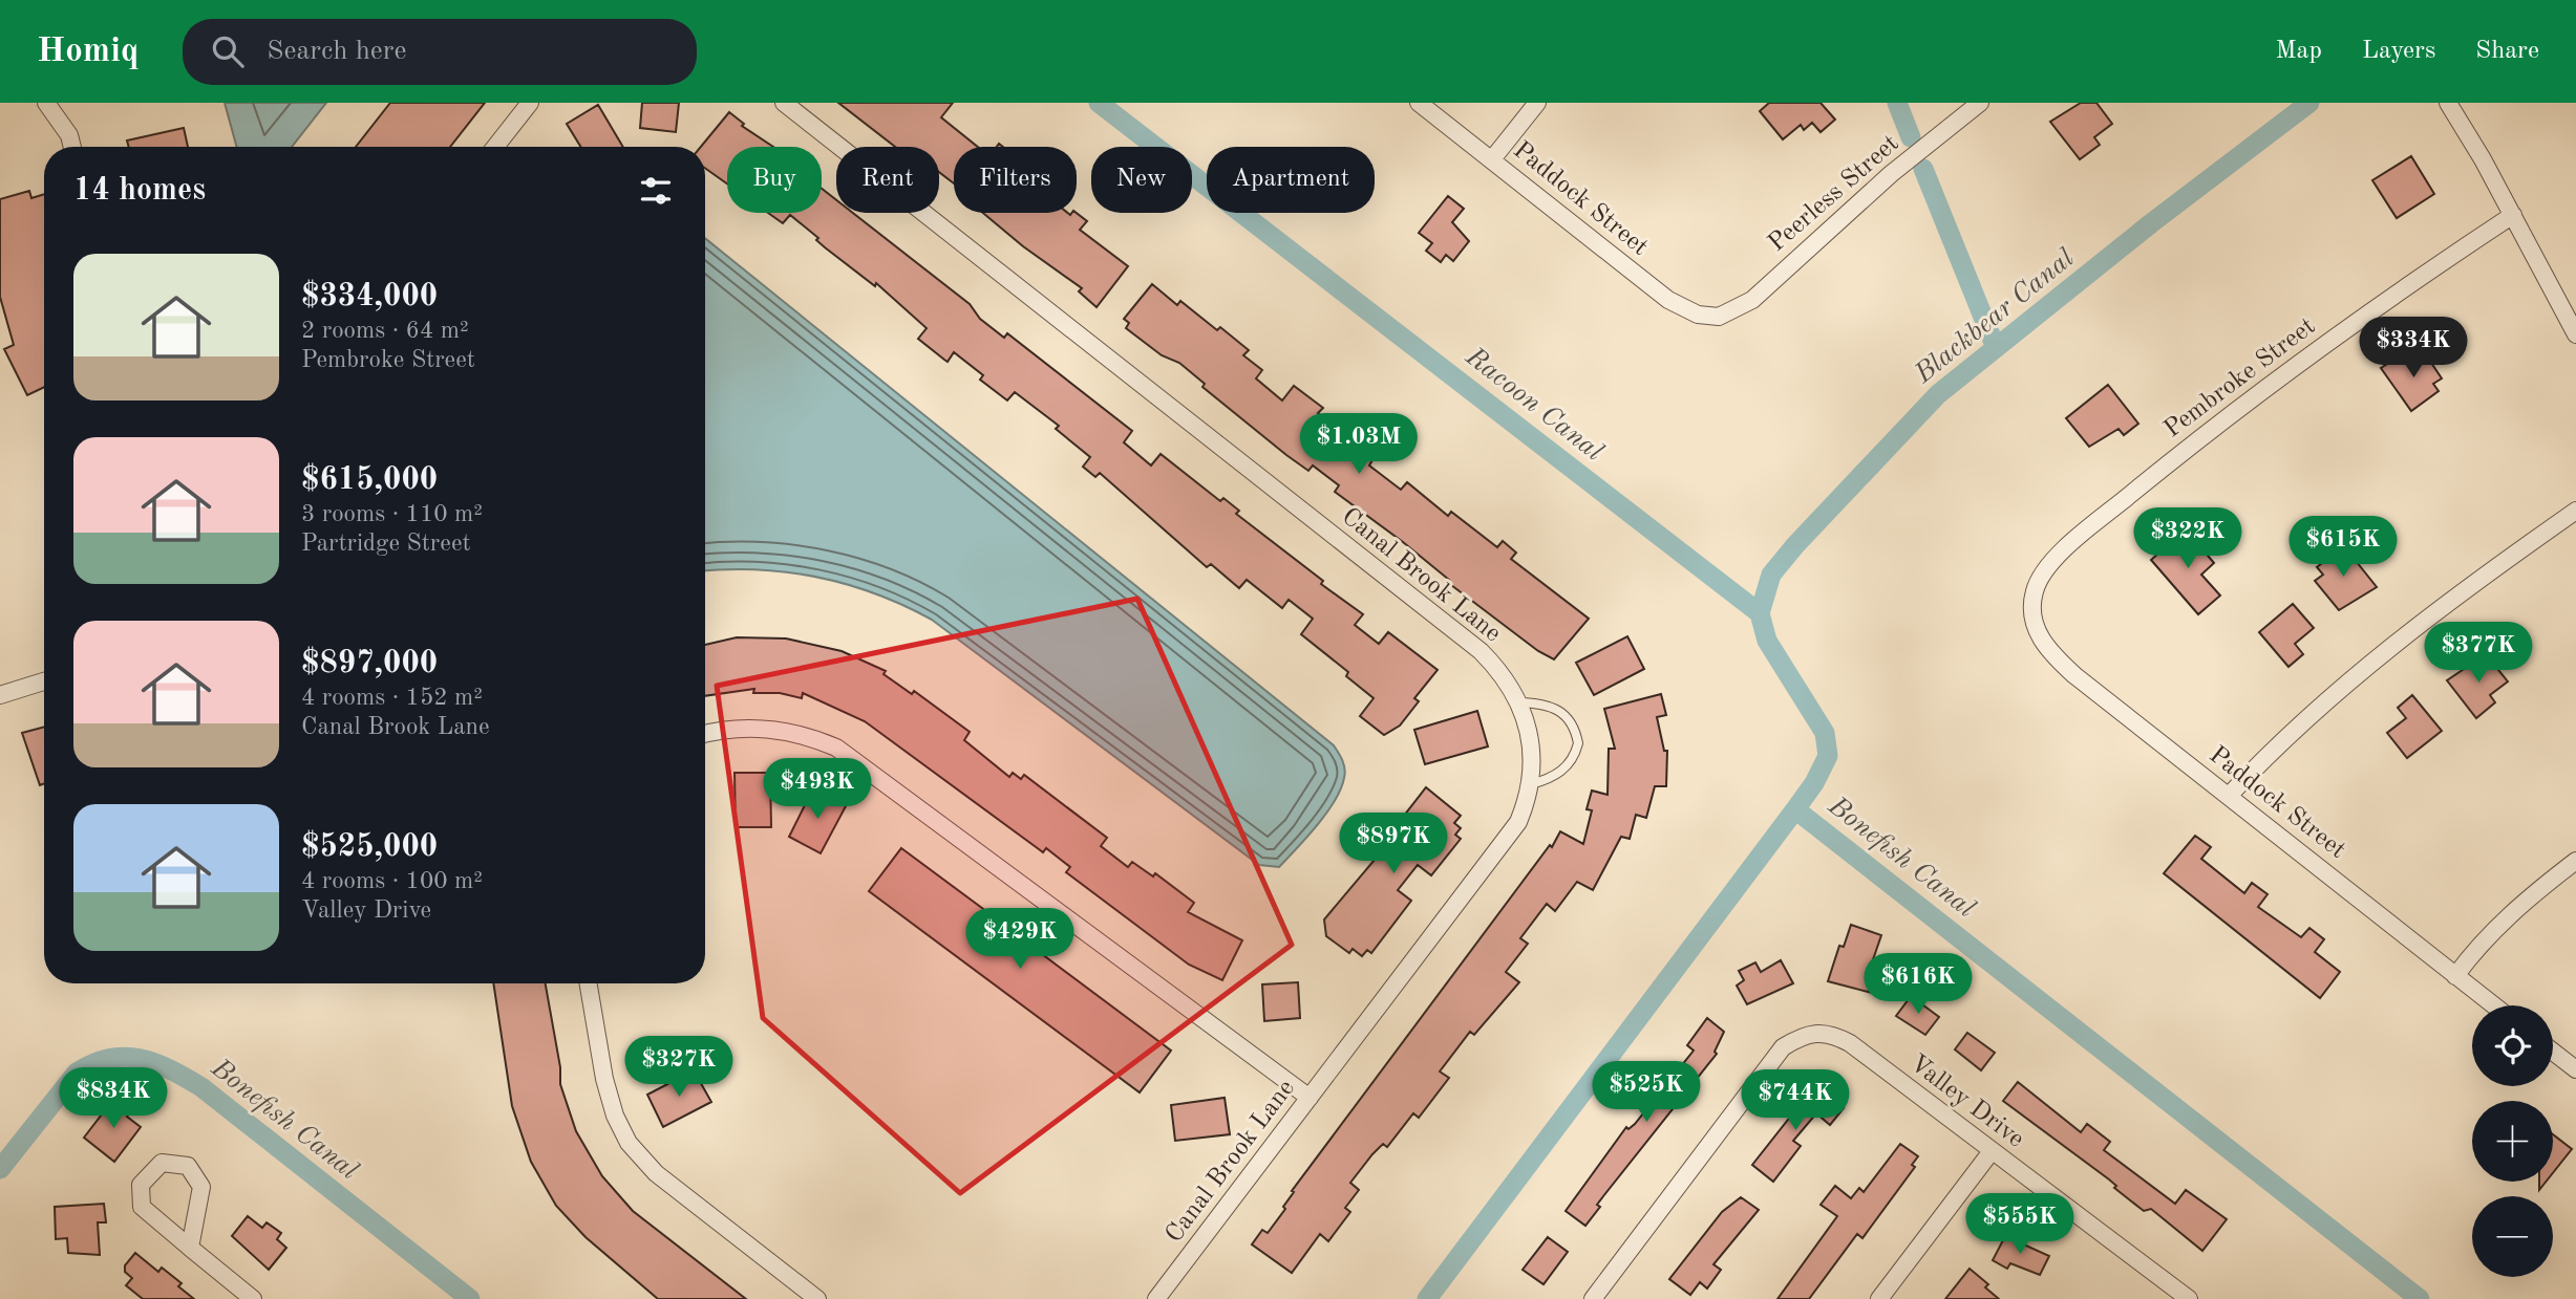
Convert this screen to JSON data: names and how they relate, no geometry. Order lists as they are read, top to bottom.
{
  "streets": {
    "street": [
      "Peerless Street",
      "Paddock Street",
      "Pembroke Street",
      "Canal Brook Lane",
      "Valley Drive"
    ]
  },
  "crossings": [
    ["Peerless Street", "Paddock Street"],
    ["Paddock Street", "Pembroke Street"]
  ],
  "water": ["Blackbear Canal", "Racoon Canal", "Bonefish Canal"],
  "page": {
    "header": "Homiq",
    "search": "Search here",
    "nav": ["Map", "Layers", "Share"],
    "chip": [
      "Buy",
      "Rent",
      "Filters",
      "New",
      "Apartment"
    ],
    "heading": "14 homes",
    "list": [
      {
        "name": "$334,000",
        "note": "2 rooms · 64 m² · Pembroke Street"
      },
      {
        "name": "$615,000",
        "note": "3 rooms · 110 m² · Partridge Street"
      },
      {
        "name": "$897,000",
        "note": "4 rooms · 152 m² · Canal Brook Lane"
      },
      {
        "name": "$525,000",
        "note": "4 rooms · 100 m² · Valley Drive"
      }
    ],
    "price": [
      "$334K",
      "$1.03M",
      "$322K",
      "$615K",
      "$377K",
      "$493K",
      "$897K",
      "$429K",
      "$616K",
      "$327K",
      "$525K",
      "$834K",
      "$744K",
      "$555K"
    ],
    "map_buttons": ["+", "−"]
  }
}
